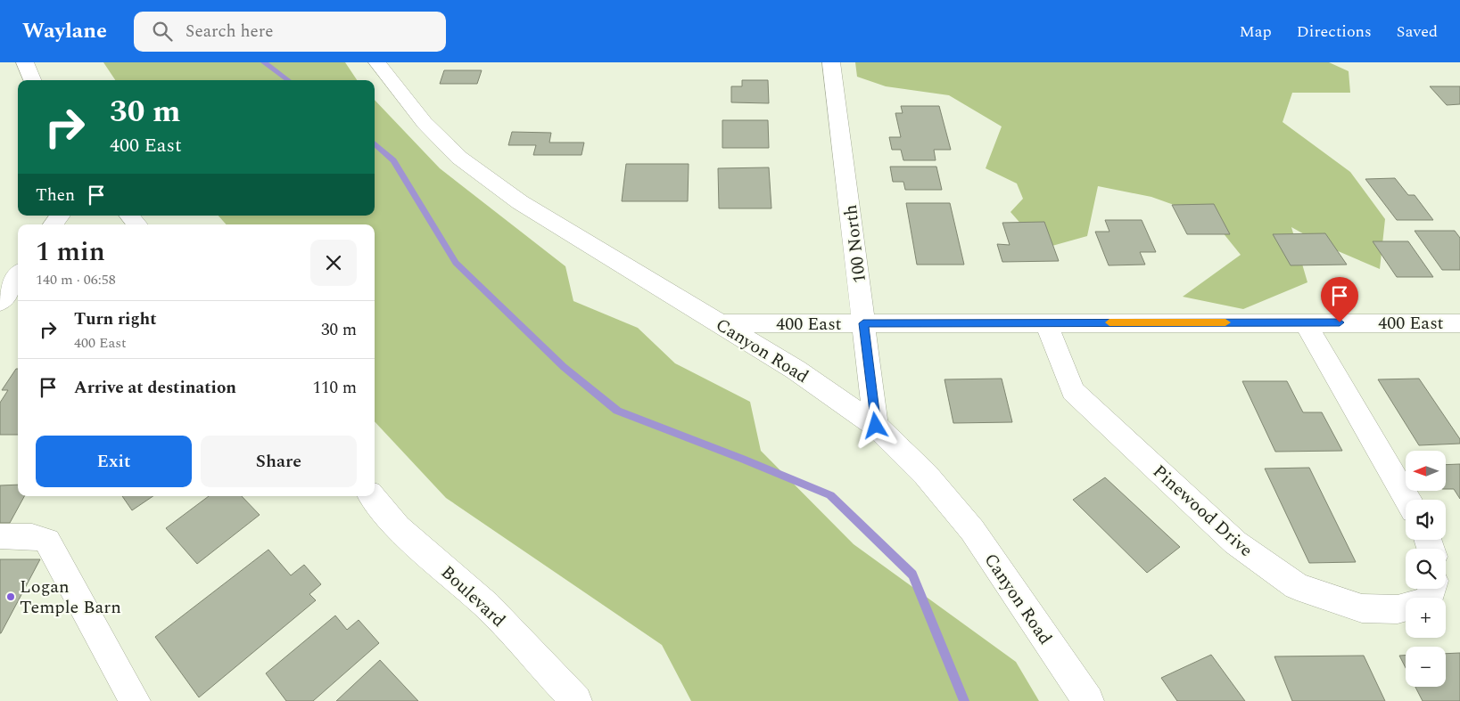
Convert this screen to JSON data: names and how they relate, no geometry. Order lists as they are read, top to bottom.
{
  "streets": {
    "street": [
      "100 North",
      "400 East",
      "Canyon Road",
      "Pinewood Drive",
      "Boulevard"
    ]
  },
  "crossings": [
    ["100 North", "400 East"],
    ["100 North", "Canyon Road"],
    ["400 East", "Canyon Road"],
    ["400 East", "Pinewood Drive"]
  ],
  "places": ["Logan Temple Barn"],
  "north": "left",
  "page": {
    "header": "Waylane",
    "search": "Search here",
    "nav": ["Map", "Directions", "Saved"],
    "turn": ["30 m", "400 East"],
    "then": "Then",
    "heading": ["1 min", "140 m · 06:58"],
    "list": [
      {
        "name": "Turn right",
        "note": "400 East",
        "value": "30 m"
      },
      {
        "name": "Arrive at destination",
        "value": "110 m"
      }
    ],
    "buttons": ["Exit", "Share"],
    "map_buttons": ["+", "−"]
  }
}
